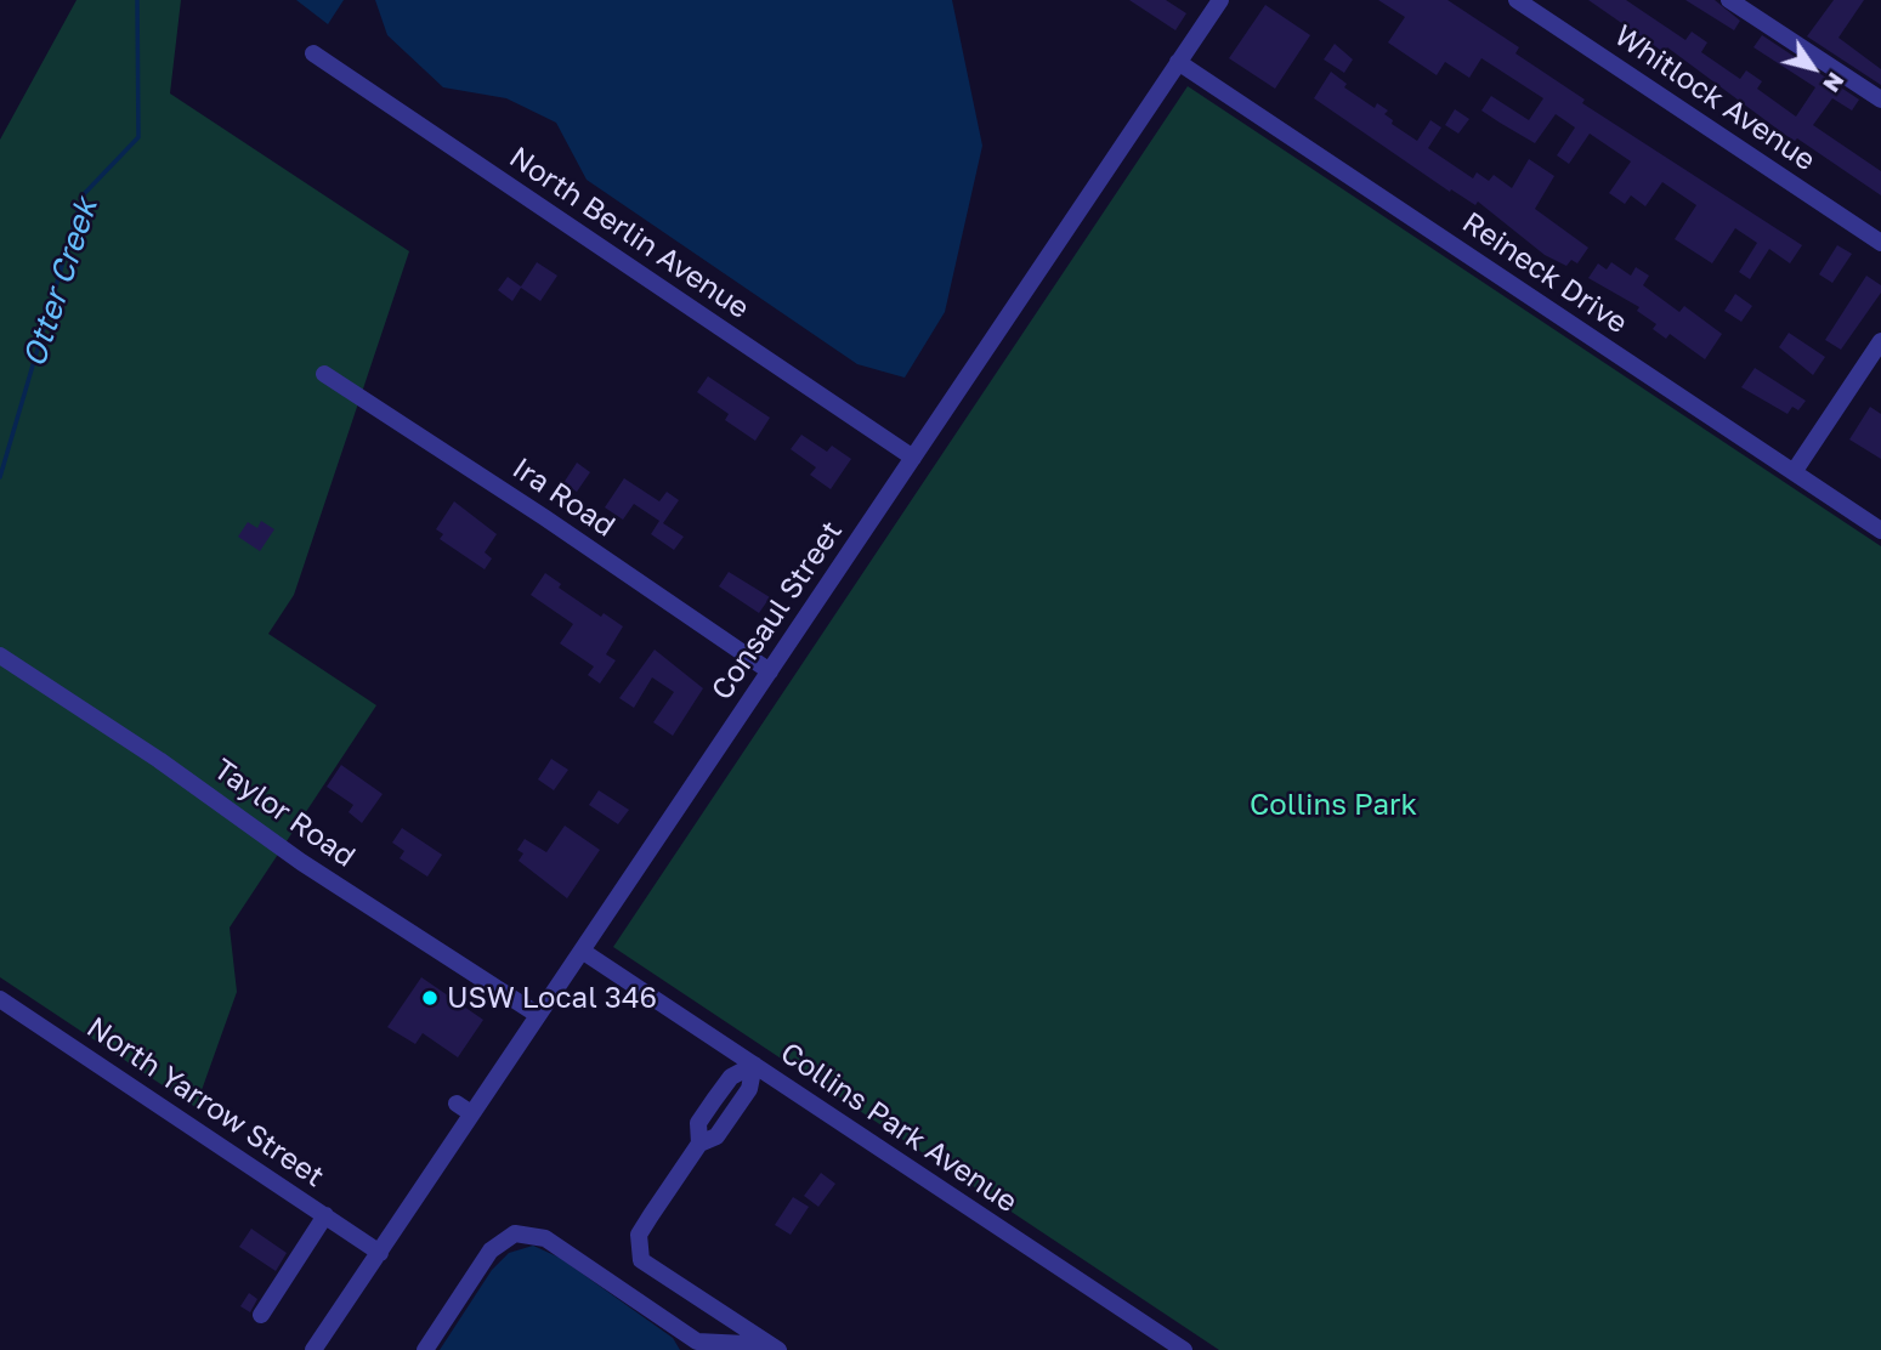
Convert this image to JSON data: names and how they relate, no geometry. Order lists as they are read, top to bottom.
{
  "streets": {
    "street": [
      "Whitlock Avenue",
      "North Berlin Avenue",
      "Reineck Drive",
      "Ira Road",
      "Consaul Street",
      "Taylor Road",
      "North Yarrow Street",
      "Collins Park Avenue"
    ]
  },
  "crossings": [
    ["North Berlin Avenue", "Consaul Street"],
    ["Reineck Drive", "Consaul Street"],
    ["Ira Road", "Consaul Street"],
    ["Consaul Street", "Taylor Road"],
    ["Consaul Street", "North Yarrow Street"],
    ["Consaul Street", "Collins Park Avenue"]
  ],
  "water": ["Otter Creek"],
  "parks": ["Collins Park"],
  "places": ["USW Local 346"],
  "north": "bottom right"
}
